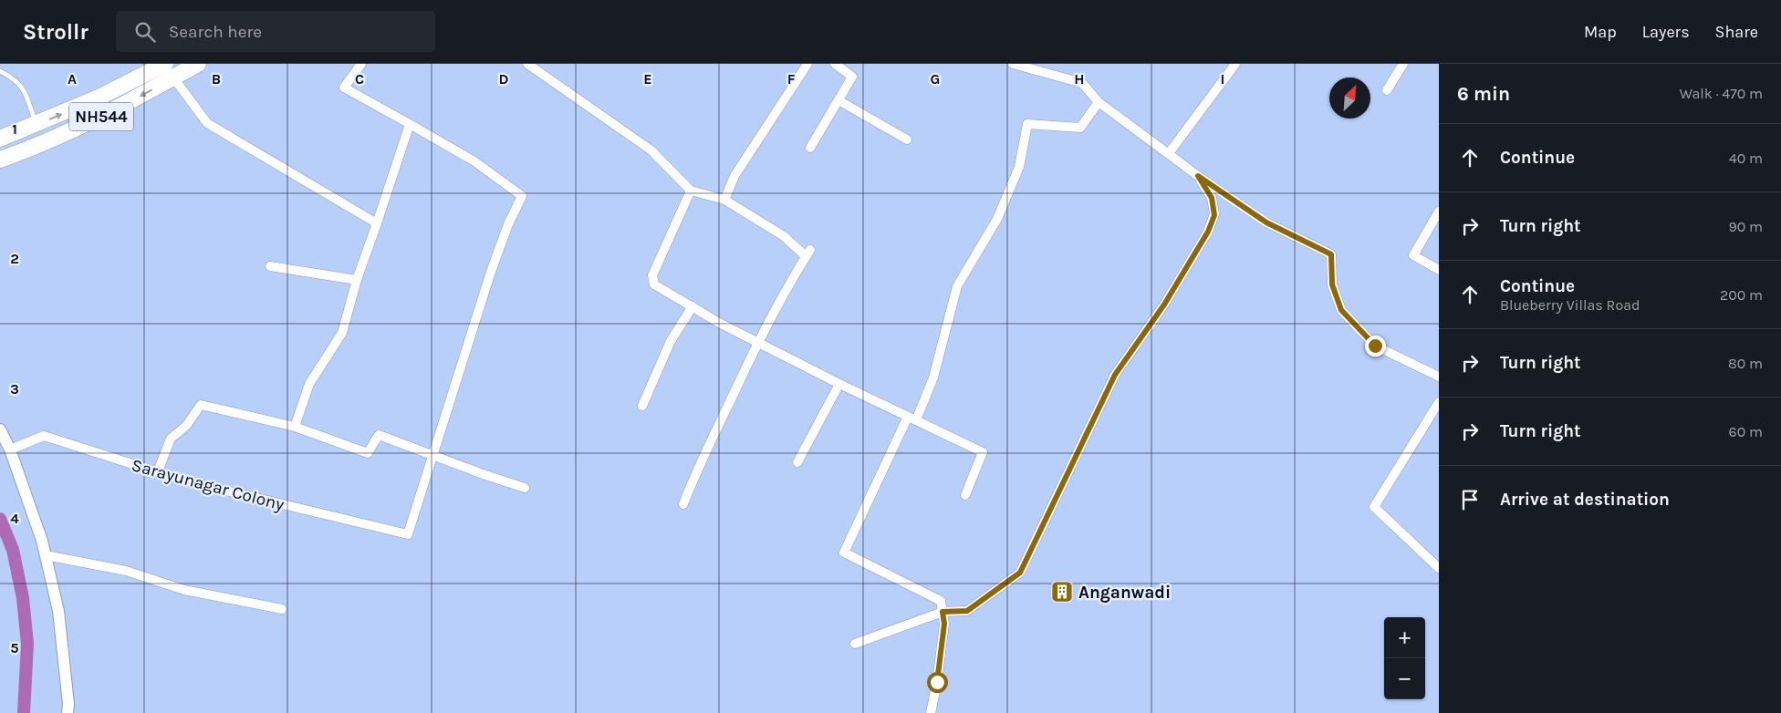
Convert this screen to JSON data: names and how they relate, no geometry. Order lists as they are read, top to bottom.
{
  "streets": {
    "highway": ["NH544"],
    "street": ["Sarayunagar Colony"]
  },
  "places": {
    "building": ["Anganwadi"]
  },
  "north": "top right",
  "page": {
    "header": "Strollr",
    "search": "Search here",
    "nav": ["Map", "Layers", "Share"],
    "heading": ["6 min", "Walk · 470 m"],
    "list": [
      ["Continue", "40 m"],
      ["Turn right", "90 m"],
      ["Continue", "Blueberry Villas Road", "200 m"],
      ["Turn right", "80 m"],
      ["Turn right", "60 m"],
      "Arrive at destination"
    ],
    "map_buttons": ["+", "−"]
  },
  "grid": {
    "columns": [
      "A",
      "B",
      "C",
      "D",
      "E",
      "F",
      "G",
      "H",
      "I"
    ],
    "rows": [
      "1",
      "2",
      "3",
      "4",
      "5"
    ]
  }
}
